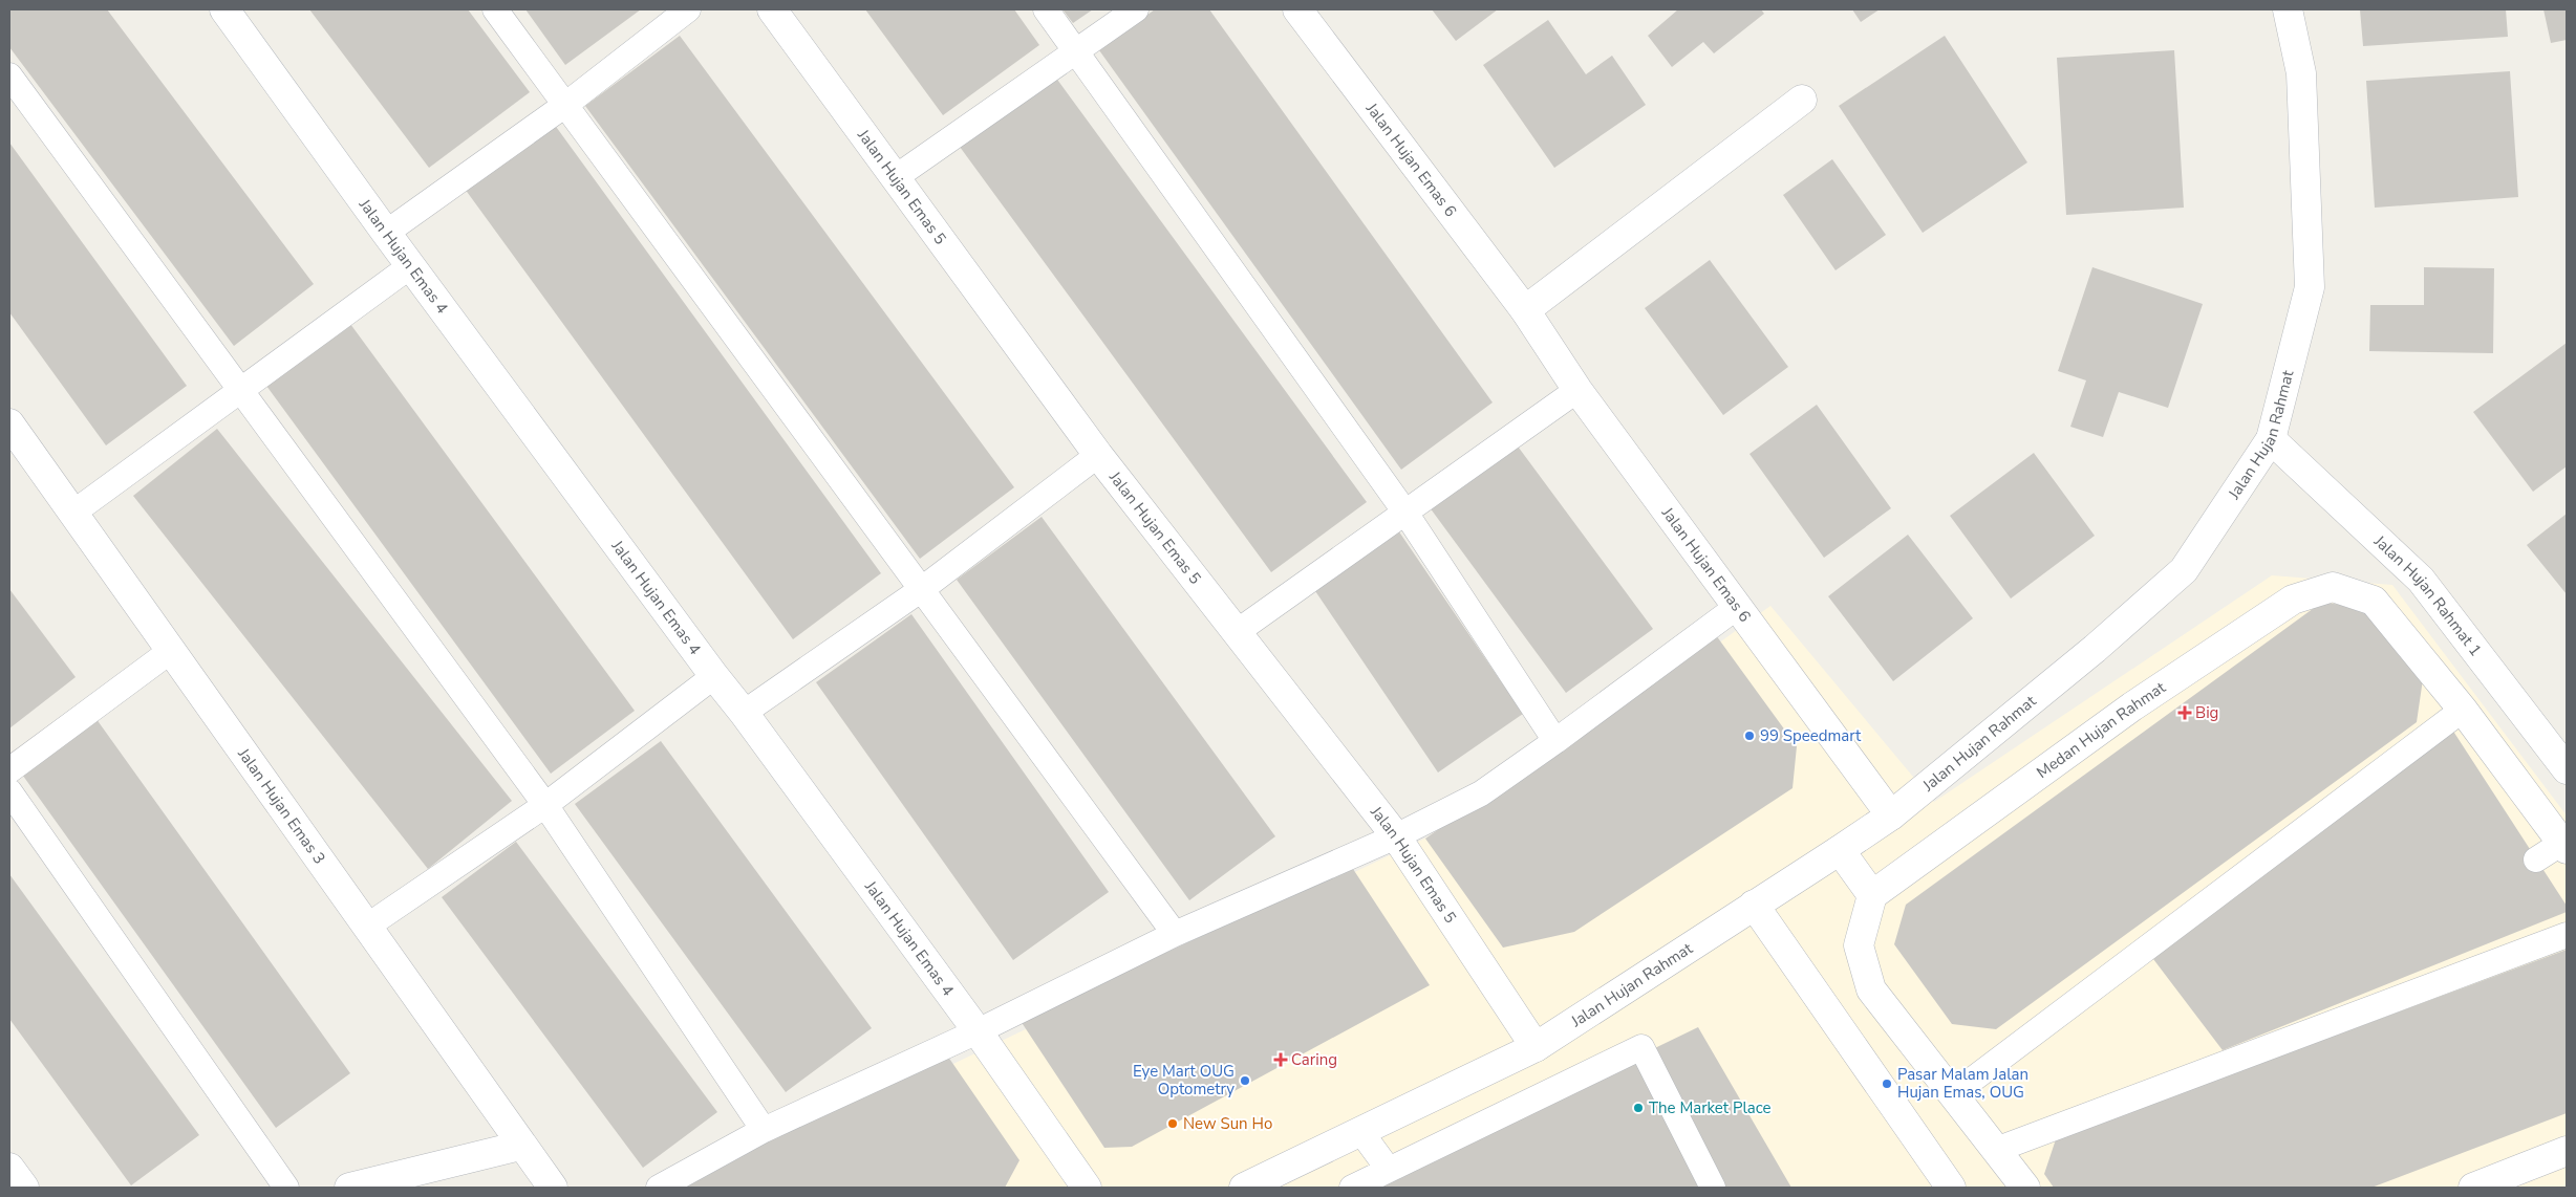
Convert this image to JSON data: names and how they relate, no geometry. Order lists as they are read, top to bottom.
{
  "streets": {
    "street": [
      "Jalan Hujan Emas 6",
      "Jalan Hujan Emas 5",
      "Jalan Hujan Emas 4",
      "Jalan Hujan Rahmat",
      "Jalan Hujan Rahmat 1",
      "Medan Hujan Rahmat",
      "Jalan Hujan Emas 3"
    ]
  },
  "crossings": [
    ["Jalan Hujan Emas 6", "Jalan Hujan Rahmat"],
    ["Jalan Hujan Emas 5", "Jalan Hujan Rahmat"],
    ["Jalan Hujan Rahmat", "Jalan Hujan Rahmat 1"]
  ],
  "places": {
    "health": ["Big", "Caring"],
    "other": [
      "99 Speedmart",
      "Eye Mart OUG Optometry",
      "Pasar Malam Jalan Hujan Emas, OUG",
      "The Market Place",
      "New Sun Ho"
    ]
  }
}
